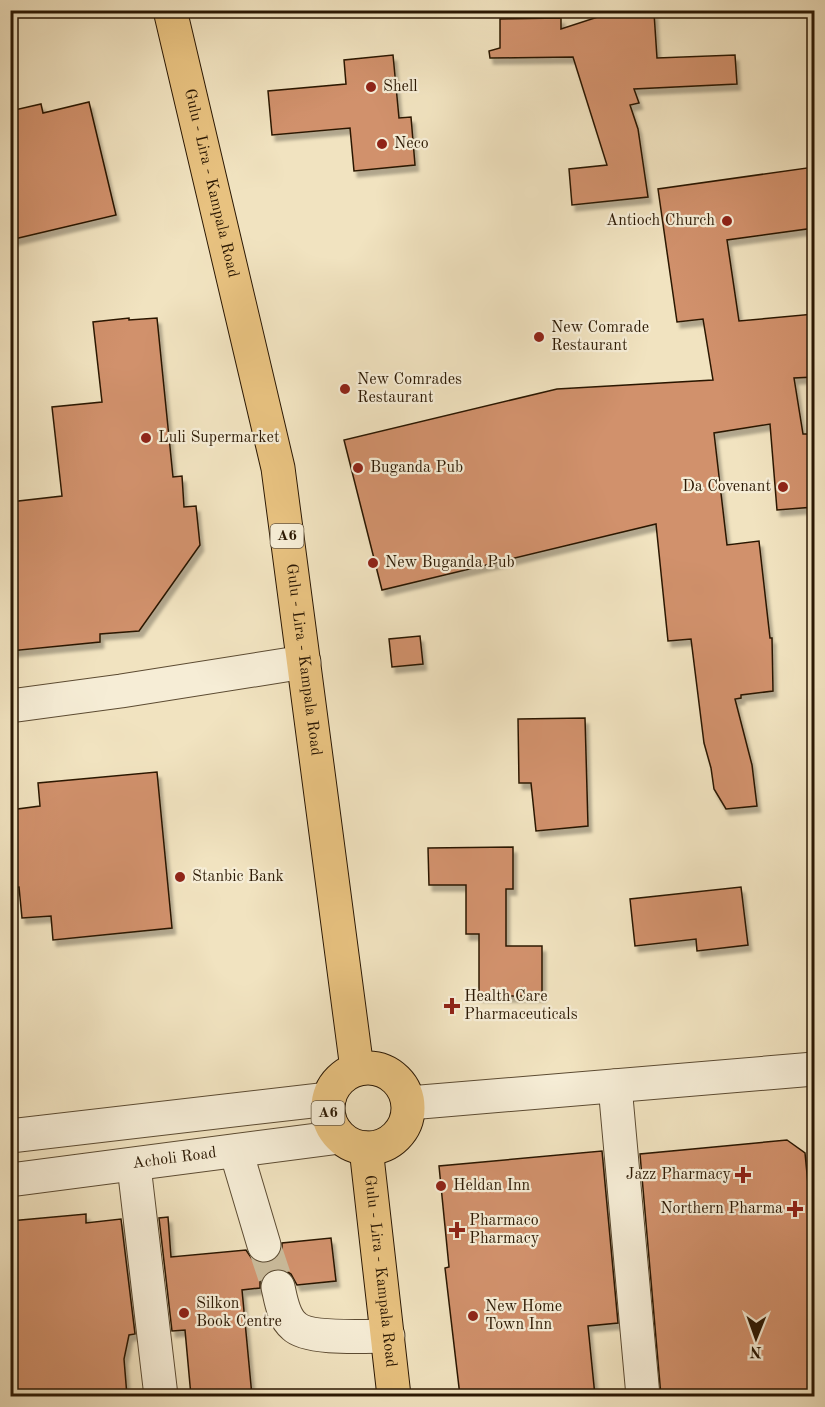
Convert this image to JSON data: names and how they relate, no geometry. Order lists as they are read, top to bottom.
{
  "streets": {
    "main road": ["Gulu - Lira - Kampala Road", "A6"],
    "street": ["Acholi Road"]
  },
  "crossings": [
    ["Gulu - Lira - Kampala Road", "A6"],
    ["Gulu - Lira - Kampala Road", "Acholi Road"],
    ["A6", "Acholi Road"]
  ],
  "places": {
    "other": [
      "Shell",
      "Neco",
      "Antioch Church",
      "New Comrade Restaurant",
      "New Comrades Restaurant",
      "Luli Supermarket",
      "Buganda Pub",
      "Da Covenant",
      "New Buganda Pub",
      "Stanbic Bank",
      "Heldan Inn",
      "Silkon Book Centre",
      "New Home Town Inn"
    ],
    "health": [
      "Health Care Pharmaceuticals",
      "Jazz Pharmacy",
      "Northern Pharma",
      "Pharmaco Pharmacy"
    ]
  },
  "north": "bottom"
}
